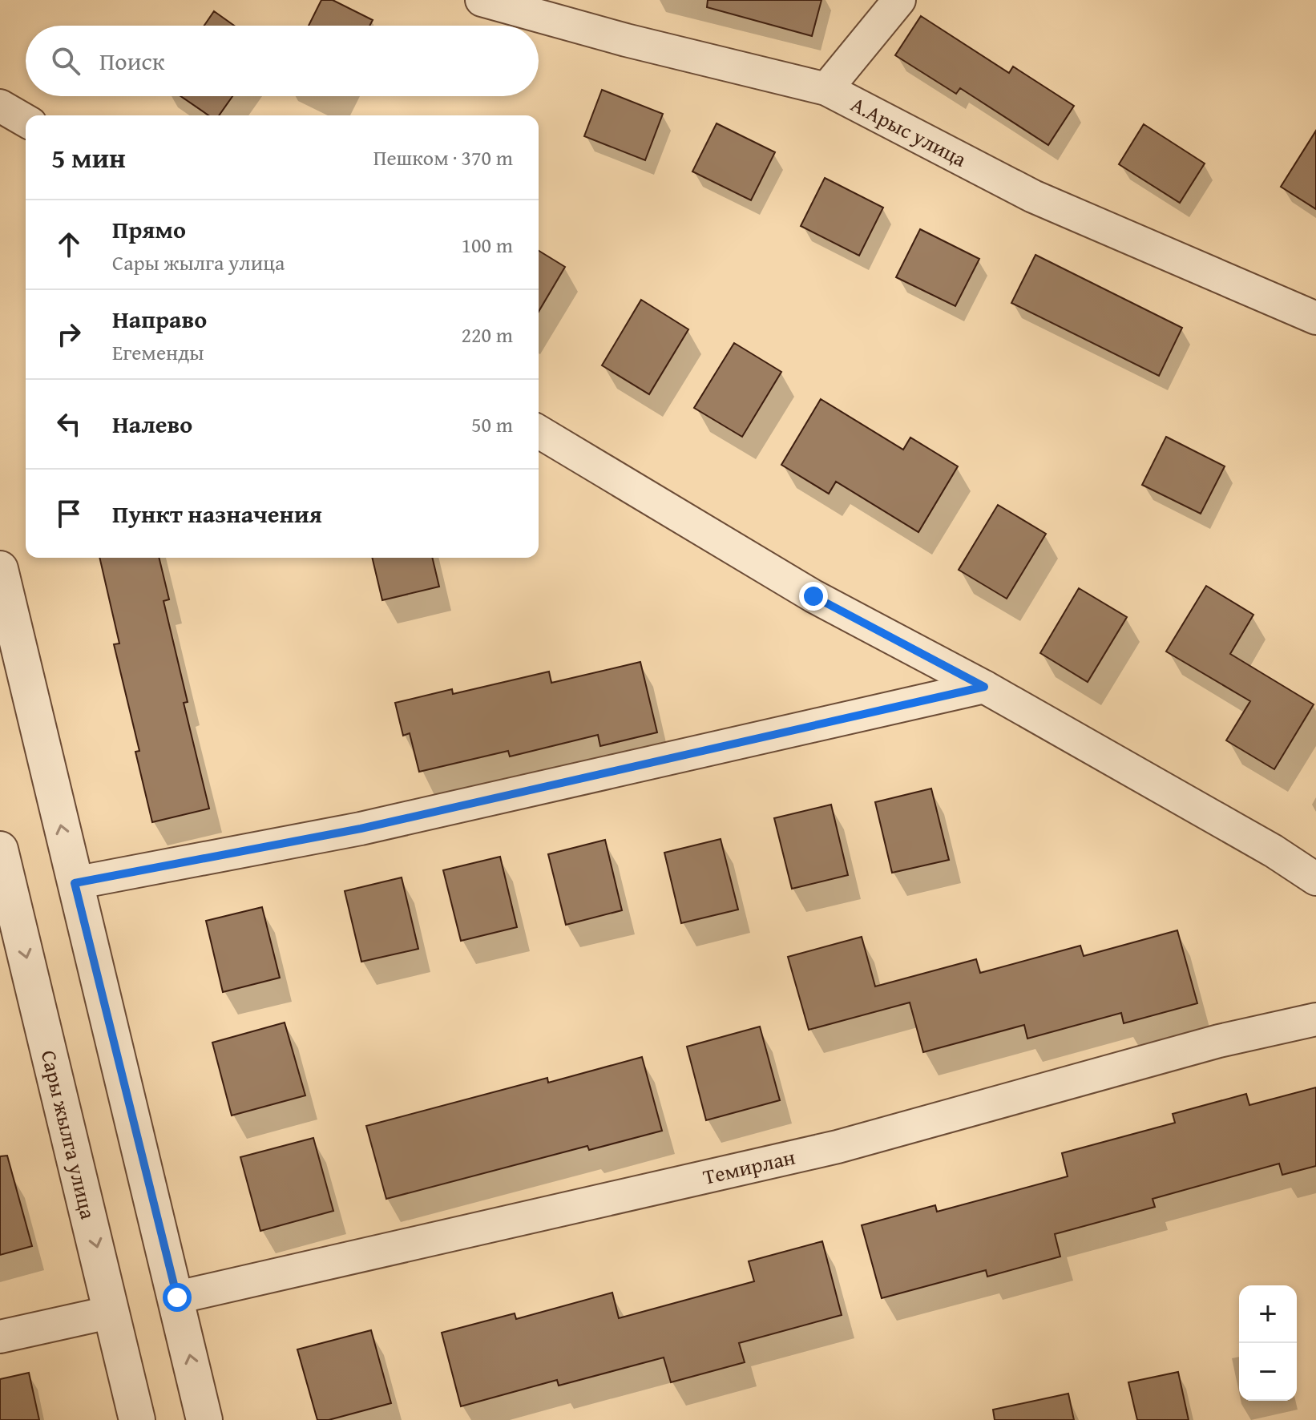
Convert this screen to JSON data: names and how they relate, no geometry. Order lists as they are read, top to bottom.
{
  "streets": {
    "street": ["А.Арыс улица", "Сары жылга улица", "Темирлан"]
  },
  "page": {
    "search": "Поиск",
    "heading": ["5 мин", "Пешком · 370 m"],
    "list": [
      ["Прямо", "Сары жылга улица", "100 m"],
      ["Направо", "Егеменды", "220 m"],
      ["Налево", "50 m"],
      "Пункт назначения"
    ],
    "map_buttons": ["+", "−"]
  }
}
